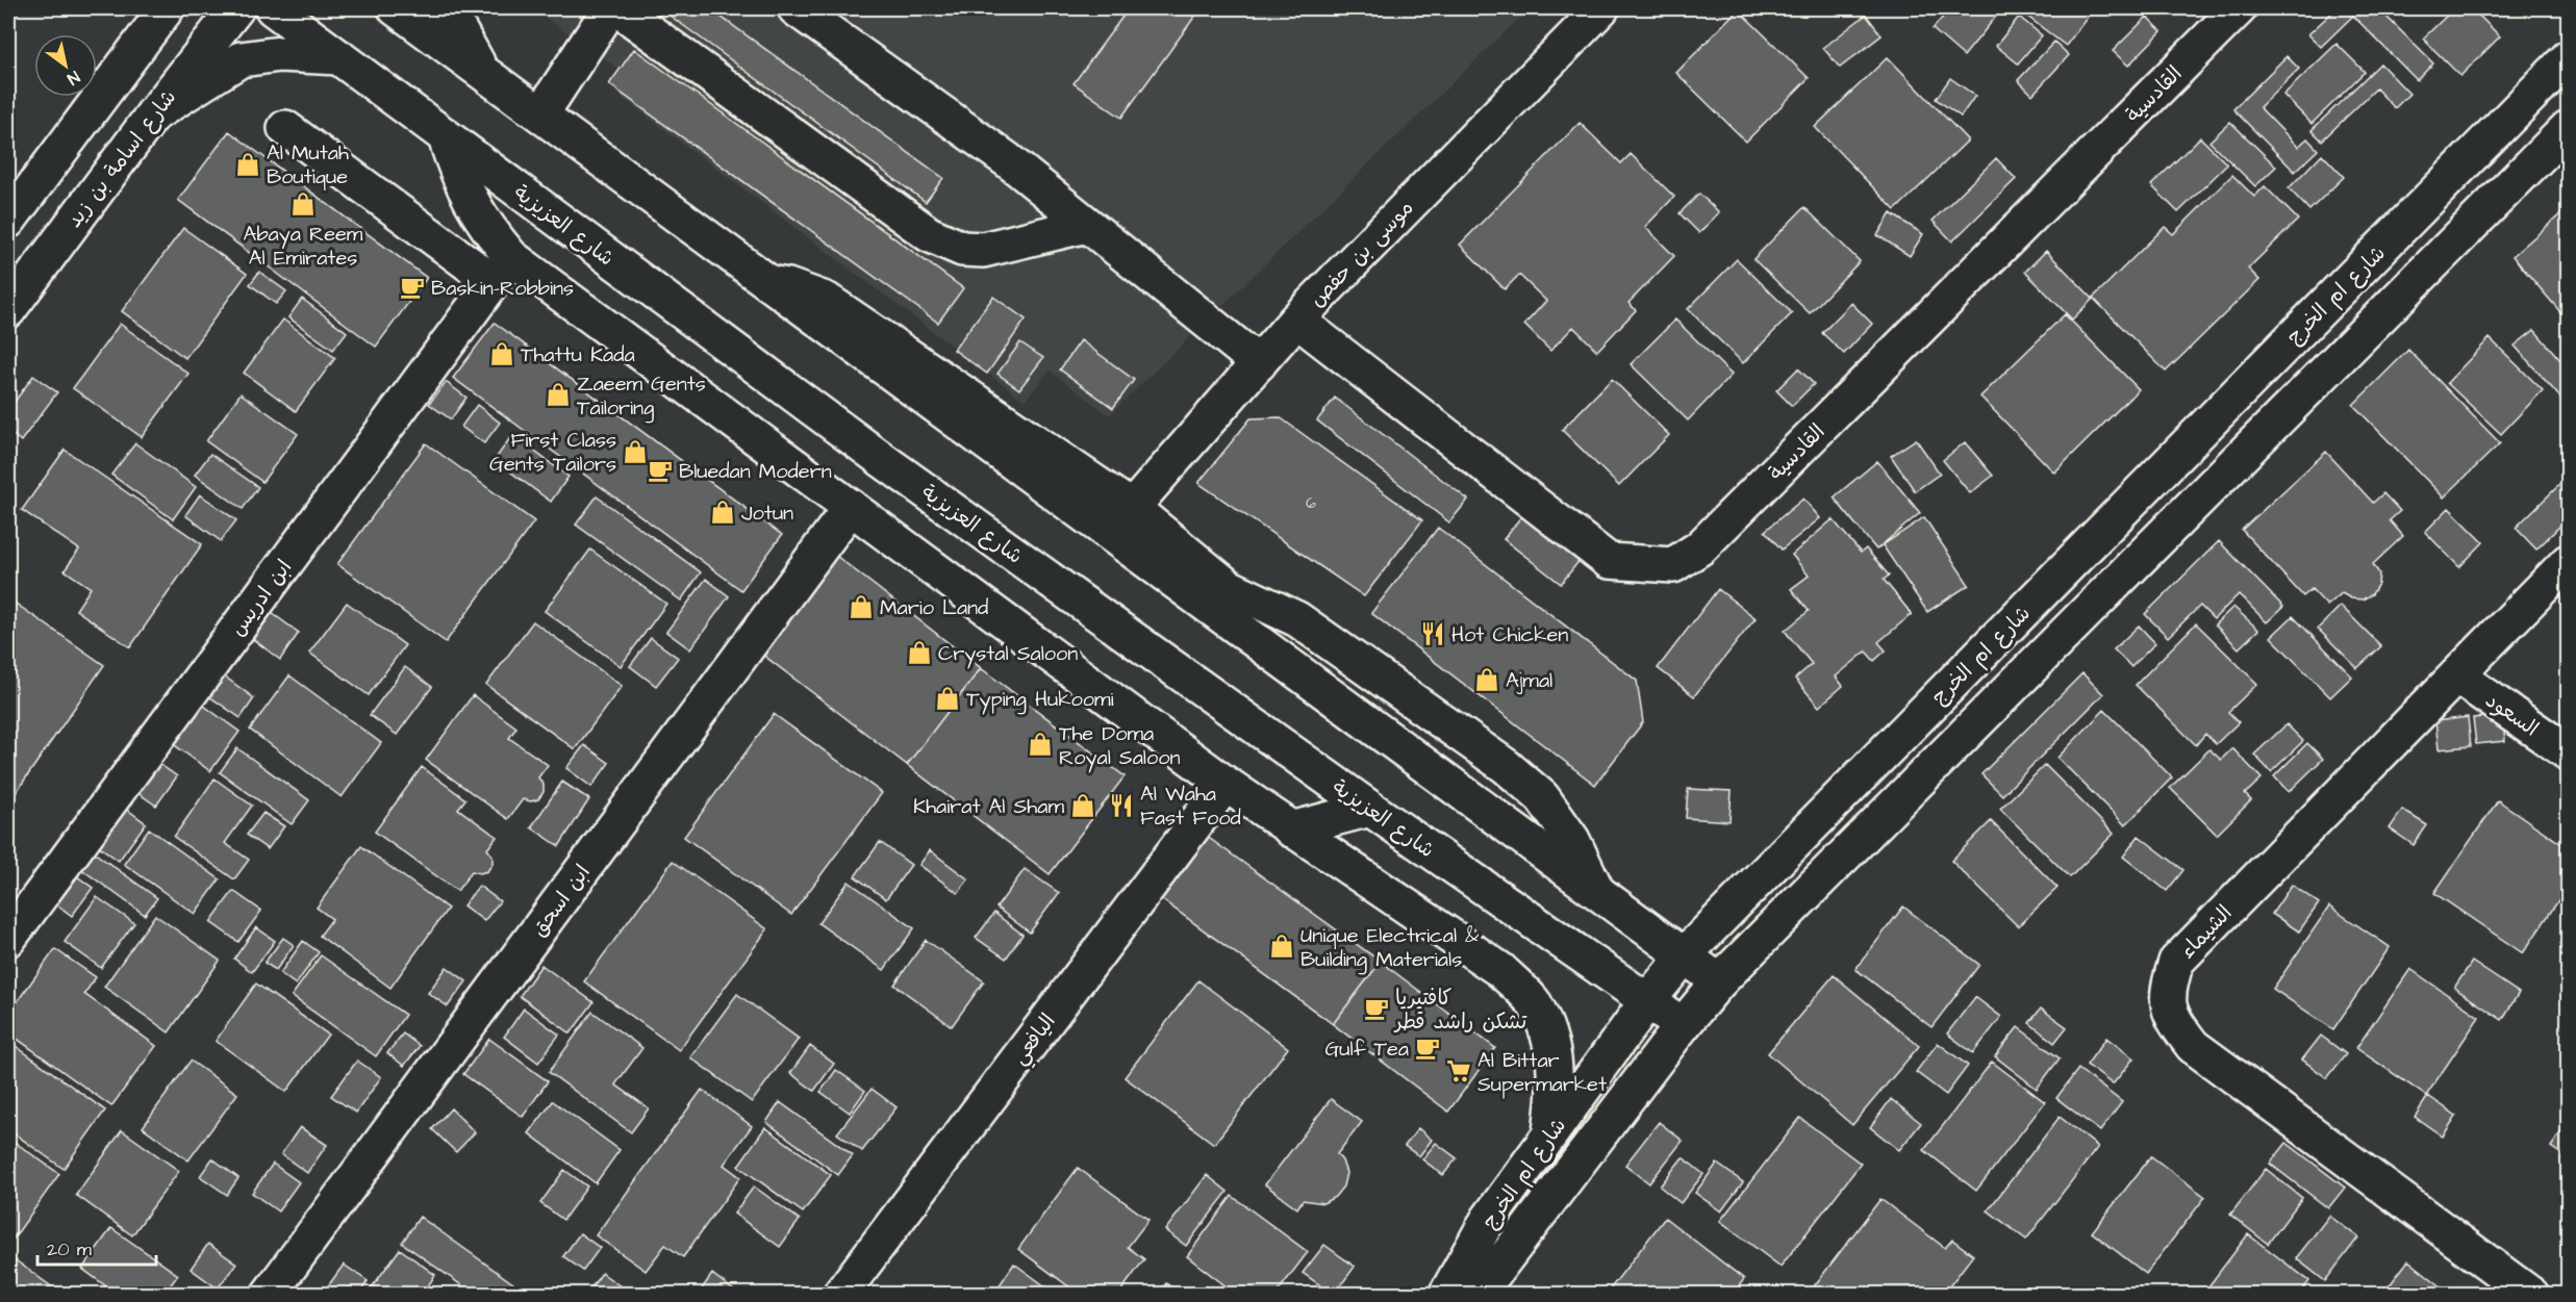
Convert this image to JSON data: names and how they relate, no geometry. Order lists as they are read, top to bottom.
{
  "streets": {
    "street": [
      "القادسية",
      "شارع اسامة بن زيد",
      "شارع العزيزية",
      "موسى بن حفص",
      "شارع ام الخرج",
      "ابن ادريس",
      "السعود",
      "ابن اسحق",
      "الشيماء",
      "اليافعي"
    ]
  },
  "crossings": [
    ["القادسية", "موسى بن حفص"],
    ["شارع العزيزية", "شارع ام الخرج"],
    ["السعود", "الشيماء"]
  ],
  "places": {
    "shop": [
      "Al Mutah Boutique",
      "Abaya Reem Al Emirates",
      "Thattu Kada",
      "Zaeem Gents Tailoring",
      "First Class Gents Tailors",
      "Jotun",
      "Mario Land",
      "Crystal Saloon",
      "Ajmal",
      "Typing Hukoomi",
      "The Doma Royal Saloon",
      "Khairat Al Sham",
      "Unique Electrical & Building Materials"
    ],
    "cafe": [
      "Baskin-Robbins",
      "Bluedan Modern",
      "كافتيريا تشكن راشد قطر",
      "Gulf Tea"
    ],
    "restaurant": ["Hot Chicken", "Al Waha Fast Food"],
    "supermarket": ["Al Bittar Supermarket"]
  },
  "house_numbers": ["6"],
  "scale_bar": "20 m",
  "north": "bottom right"
}
